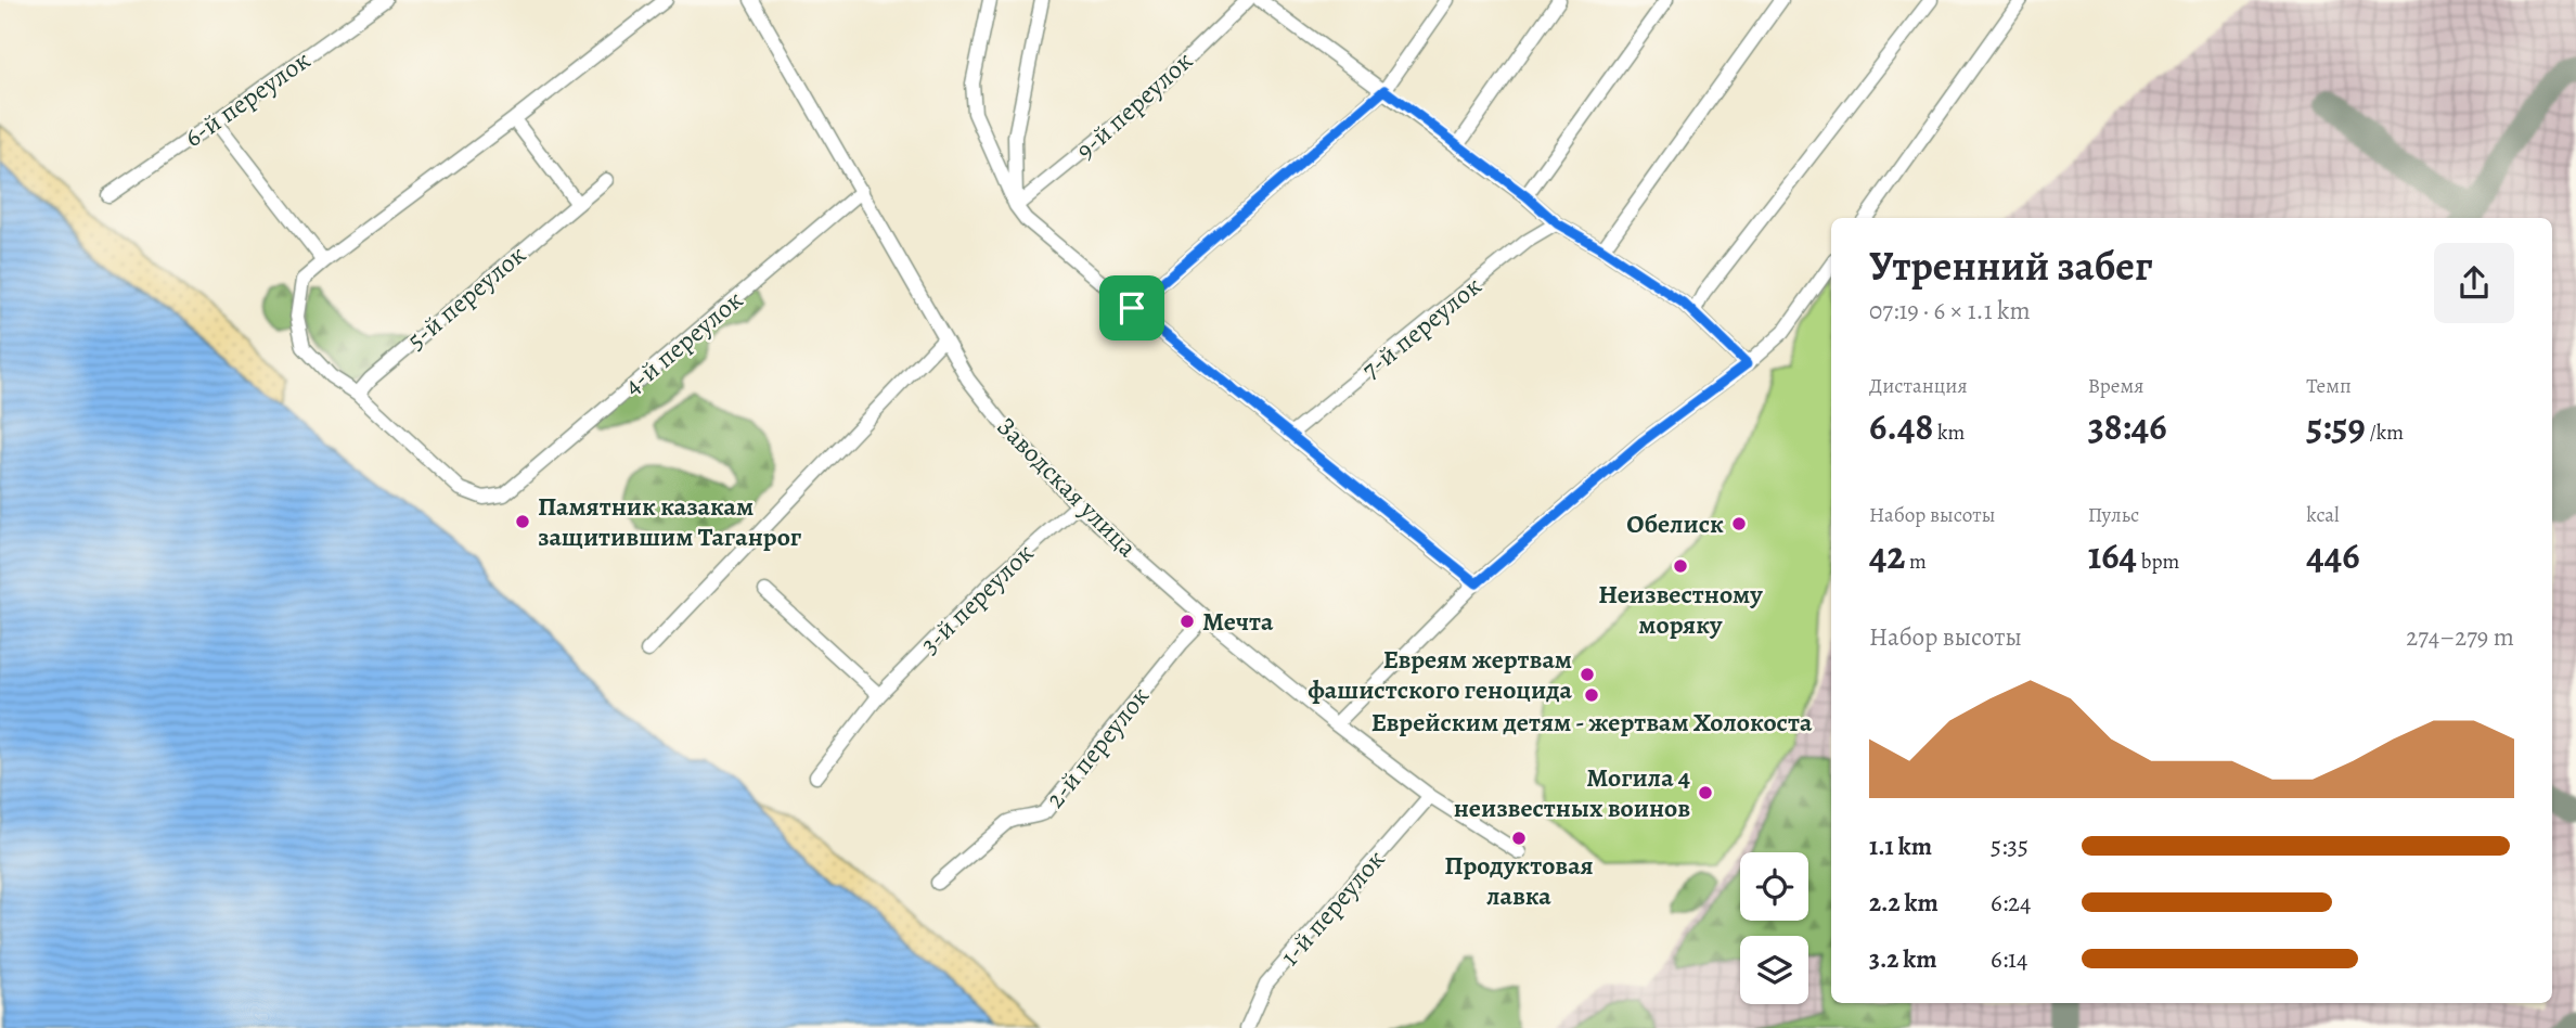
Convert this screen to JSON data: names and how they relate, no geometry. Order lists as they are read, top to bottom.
{
  "streets": {
    "street": [
      "6-й переулок",
      "9-й переулок",
      "5-й переулок",
      "7-й переулок",
      "4-й переулок",
      "Заводская улица",
      "3-й переулок",
      "2-й переулок",
      "1-й переулок"
    ]
  },
  "crossings": [
    ["5-й переулок", "4-й переулок"],
    ["4-й переулок", "Заводская улица"],
    ["Заводская улица", "3-й переулок"],
    ["Заводская улица", "2-й переулок"],
    ["Заводская улица", "1-й переулок"]
  ],
  "places": [
    "Памятник казакам защитившим Таганрог",
    "Обелиск",
    "Неизвестному моряку",
    "Мечта",
    "Евреям жертвам фашистского геноцида",
    "Еврейским детям - жертвам Холокоста",
    "Могила 4 неизвестных воинов",
    "Продуктовая лавка"
  ],
  "page": {
    "heading": ["Утренний забег", "07:19 · 6 × 1.1 km"],
    "stats": [
      ["Дистанция", "6.48 km"],
      ["Время", "38:46"],
      ["Темп", "5:59 /km"],
      ["Набор высоты", "42 m"],
      ["Пульс", "164 bpm"],
      ["kcal", "446"]
    ],
    "chart": ["Набор высоты", "274–279 m"],
    "list": [
      {
        "name": "1.1 km",
        "note": "5:35"
      },
      {
        "name": "2.2 km",
        "note": "6:24"
      },
      {
        "name": "3.2 km",
        "note": "6:14"
      }
    ]
  }
}
